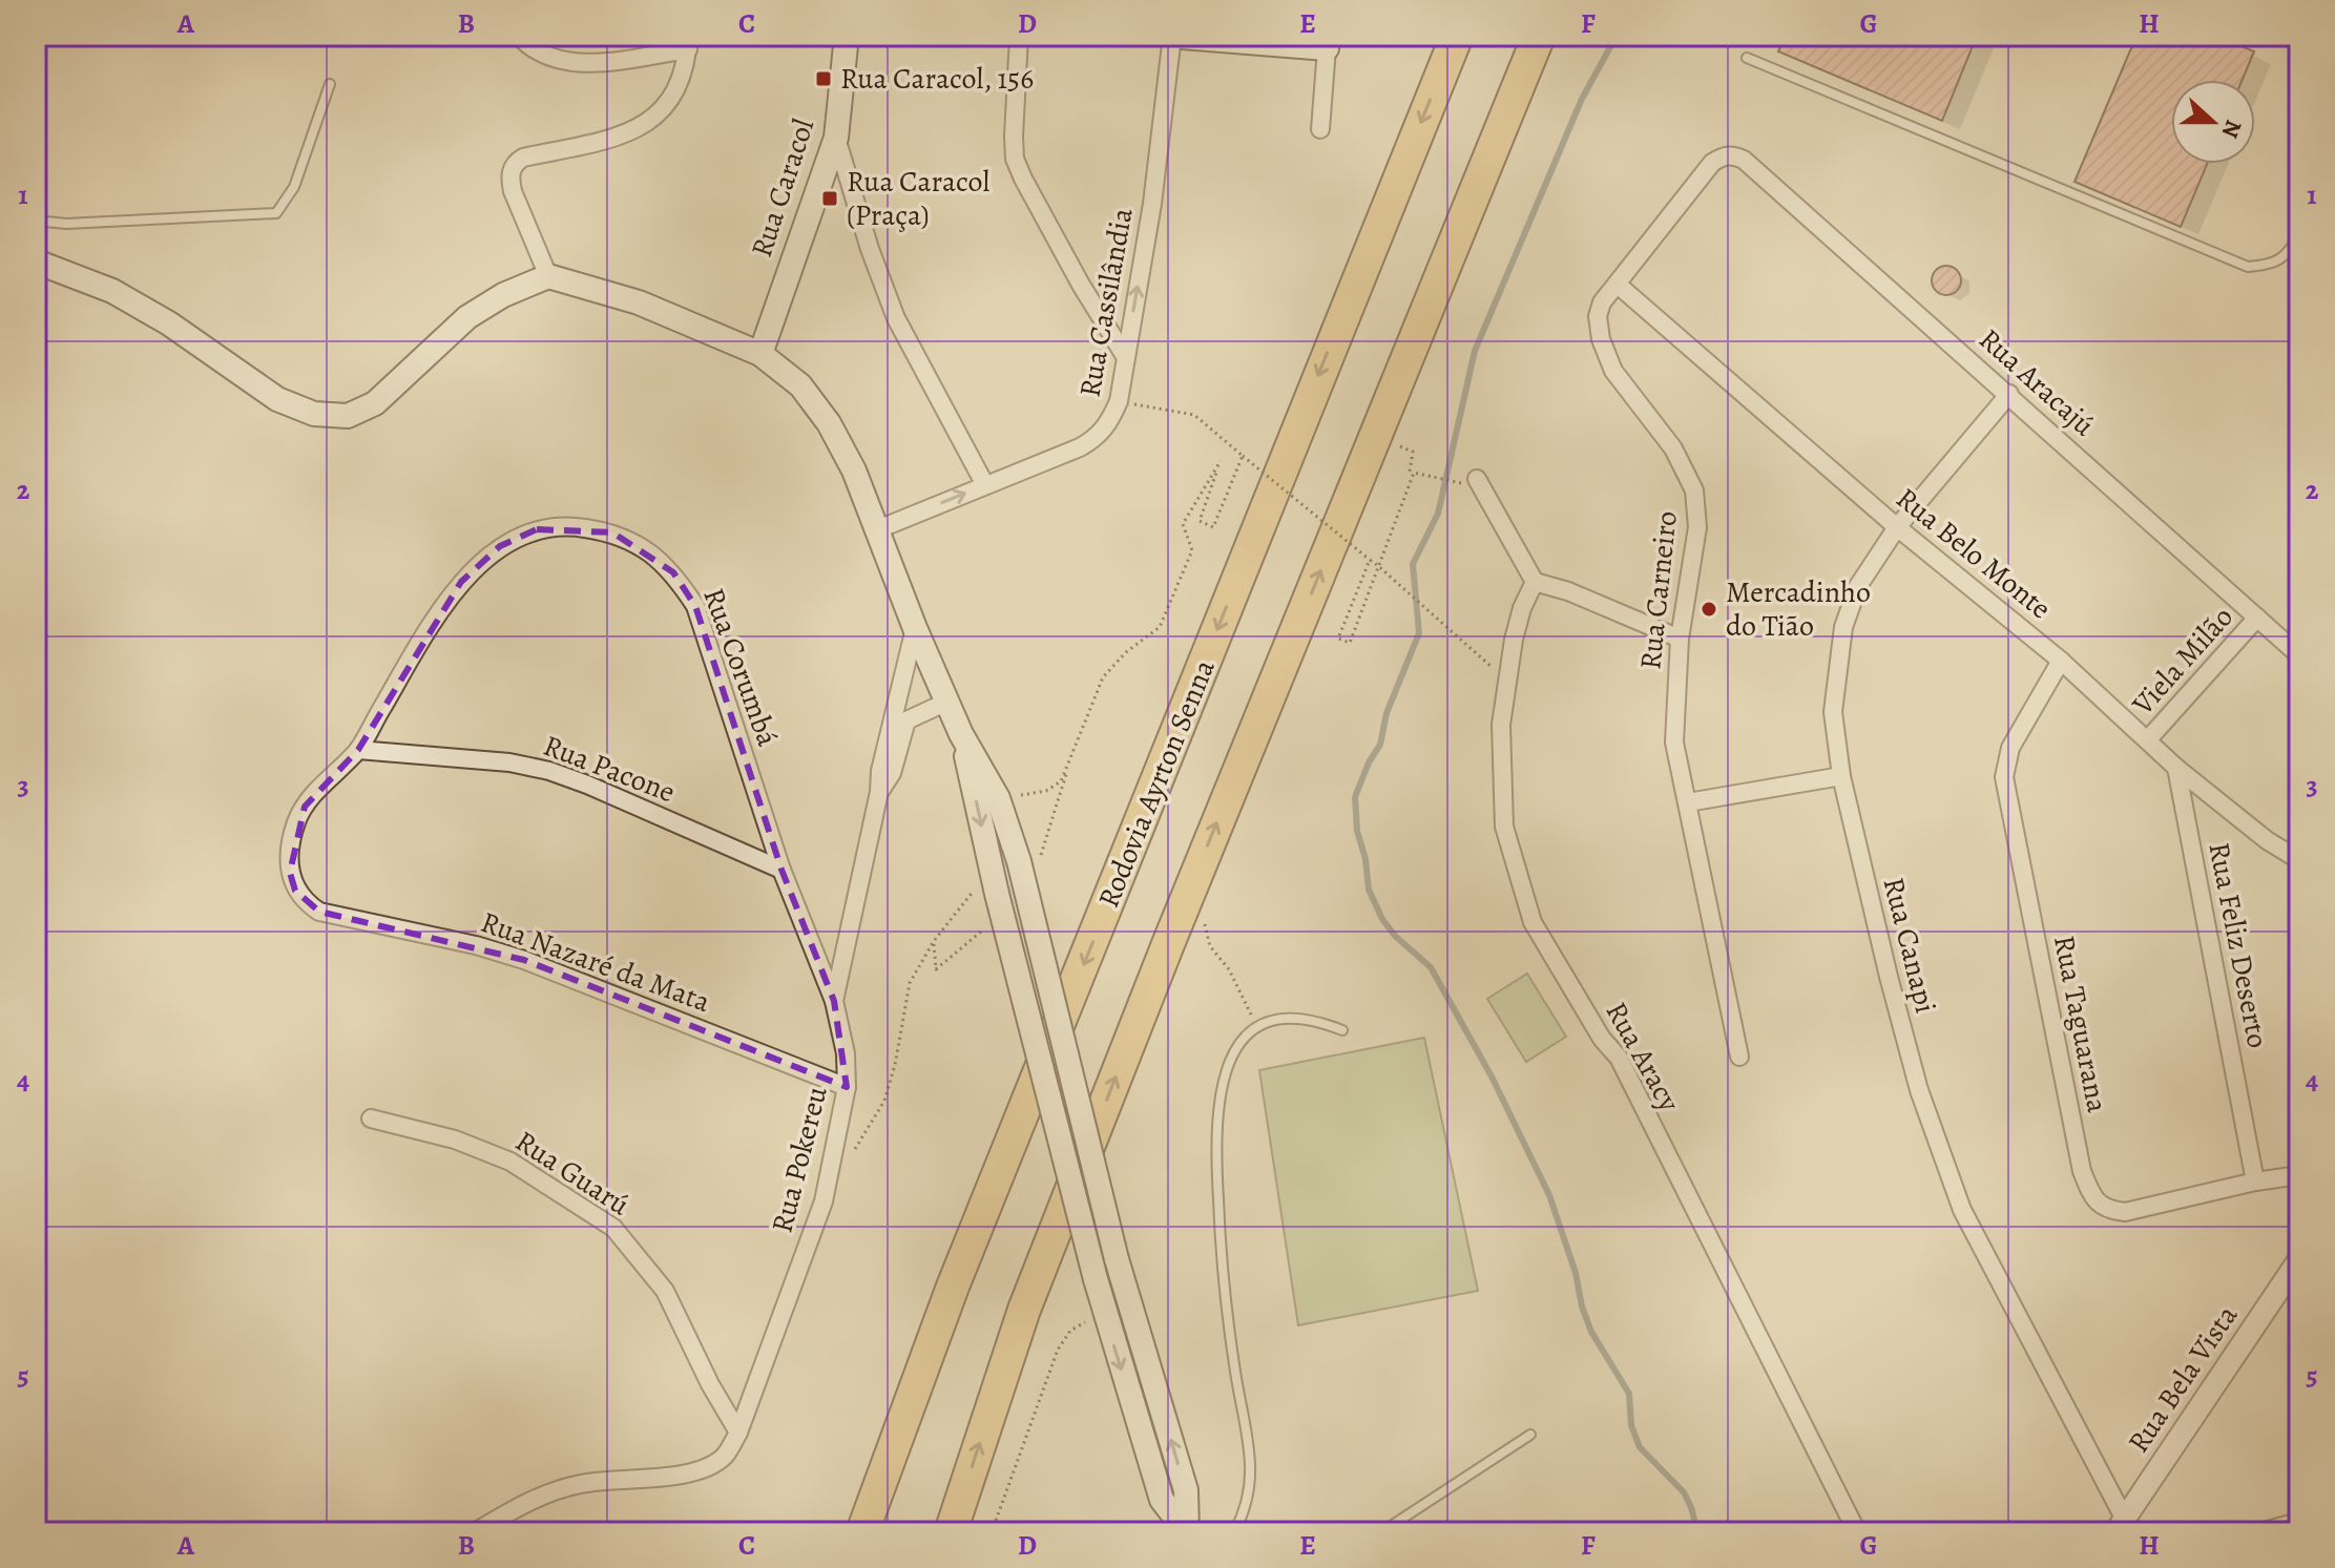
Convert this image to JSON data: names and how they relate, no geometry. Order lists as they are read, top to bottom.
{
  "streets": {
    "highway": ["Rodovia Ayrton Senna"],
    "main road": ["Rua Caracol"],
    "street": [
      "Rua Cassilândia",
      "Rua Aracajú",
      "Rua Belo Monte",
      "Rua Carneiro",
      "Viela Milão",
      "Rua Corumbá",
      "Rua Pacone",
      "Rua Canapi",
      "Rua Feliz Deserto",
      "Rua Nazaré da Mata",
      "Rua Taguarana",
      "Rua Aracy",
      "Rua Pokereu",
      "Rua Guarú",
      "Rua Bela Vista"
    ]
  },
  "crossings": [
    ["Rua Aracajú", "Rua Carneiro"],
    ["Rua Aracajú", "Viela Milão"],
    ["Rua Aracajú", "Rua Canapi"],
    ["Rua Belo Monte", "Rua Carneiro"],
    ["Rua Belo Monte", "Viela Milão"],
    ["Rua Belo Monte", "Rua Canapi"],
    ["Rua Belo Monte", "Rua Feliz Deserto"],
    ["Rua Belo Monte", "Rua Taguarana"],
    ["Rua Corumbá", "Rua Pacone"],
    ["Rua Corumbá", "Rua Nazaré da Mata"],
    ["Rua Corumbá", "Rua Pokereu"],
    ["Rua Canapi", "Rua Bela Vista"],
    ["Rua Feliz Deserto", "Rua Taguarana"],
    ["Rua Nazaré da Mata", "Rua Pokereu"],
    ["Rua Pokereu", "Rua Guarú"]
  ],
  "one_way": ["Rua Cassilândia"],
  "places": {
    "transit": ["Rua Caracol, 156", "Rua Caracol (Praça)"],
    "other": ["Mercadinho do Tião"]
  },
  "north": "right",
  "grid": {
    "columns": [
      "A",
      "B",
      "C",
      "D",
      "E",
      "F",
      "G",
      "H"
    ],
    "rows": [
      "1",
      "2",
      "3",
      "4",
      "5"
    ]
  }
}
